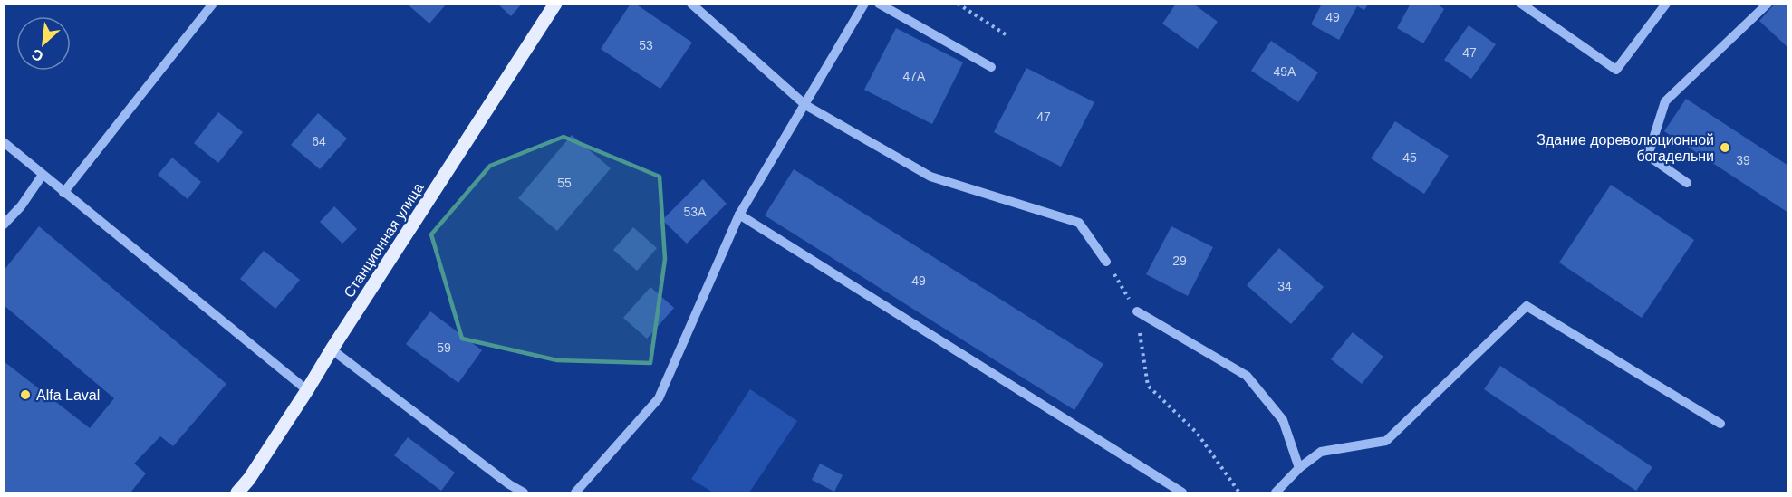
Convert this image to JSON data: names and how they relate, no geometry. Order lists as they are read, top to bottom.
{
  "streets": {
    "main road": ["Станционная улица"]
  },
  "places": ["Здание дореволюционной богадельни", "Alfa Laval"],
  "house_numbers": [
    "49",
    "53",
    "47",
    "49А",
    "47А",
    "47",
    "64",
    "45",
    "39",
    "55",
    "53А",
    "29",
    "49",
    "34",
    "59"
  ],
  "north": "bottom left"
}
